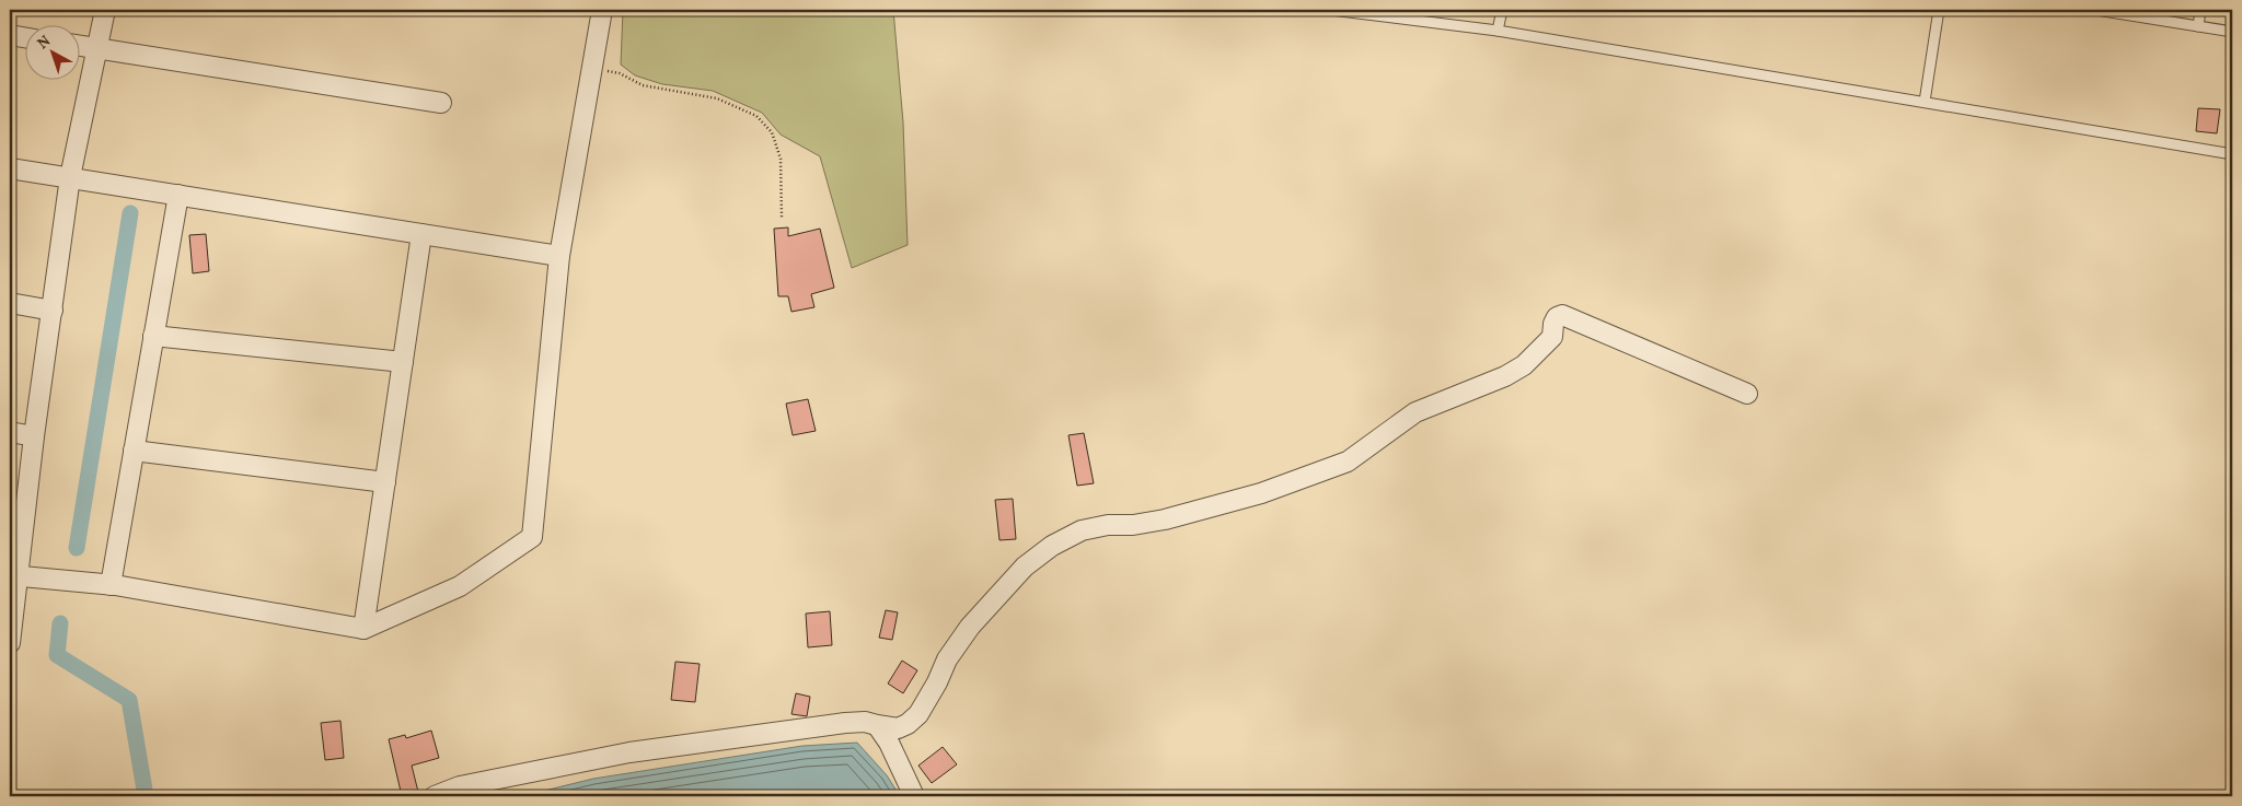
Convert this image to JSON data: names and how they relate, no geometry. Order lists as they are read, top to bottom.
{
  "north": "top left"
}
